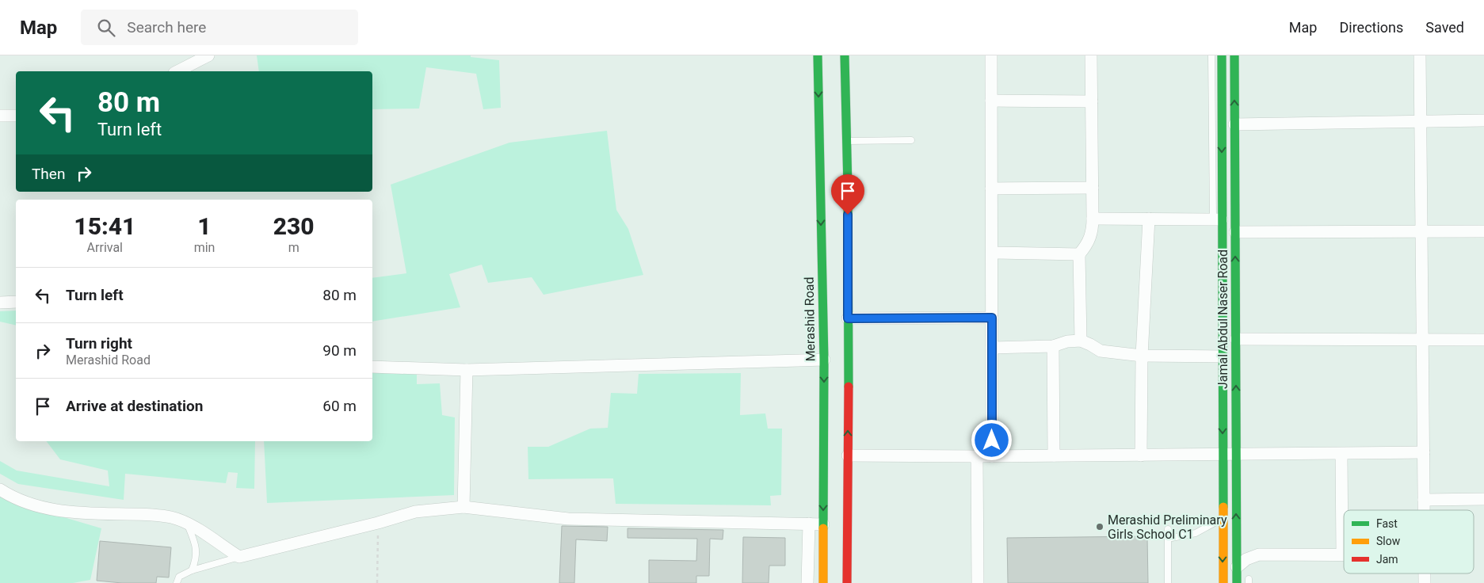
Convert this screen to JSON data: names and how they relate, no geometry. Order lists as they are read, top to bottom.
{
  "streets": {
    "street": ["Merashid Road", "Jamal Abdul Naser Road"]
  },
  "places": ["Merashid Preliminary Girls School C1"],
  "legend": ["Fast", "Slow", "Jam"],
  "page": {
    "header": "Map",
    "search": "Search here",
    "nav": ["Map", "Directions", "Saved"],
    "turn": ["80 m", "Turn left"],
    "then": "Then",
    "eta": [
      "15:41",
      "Arrival",
      "1",
      "min",
      "230",
      "m"
    ],
    "list": [
      {
        "name": "Turn left",
        "value": "80 m"
      },
      {
        "name": "Turn right",
        "note": "Merashid Road",
        "value": "90 m"
      },
      {
        "name": "Arrive at destination",
        "value": "60 m"
      }
    ]
  }
}
